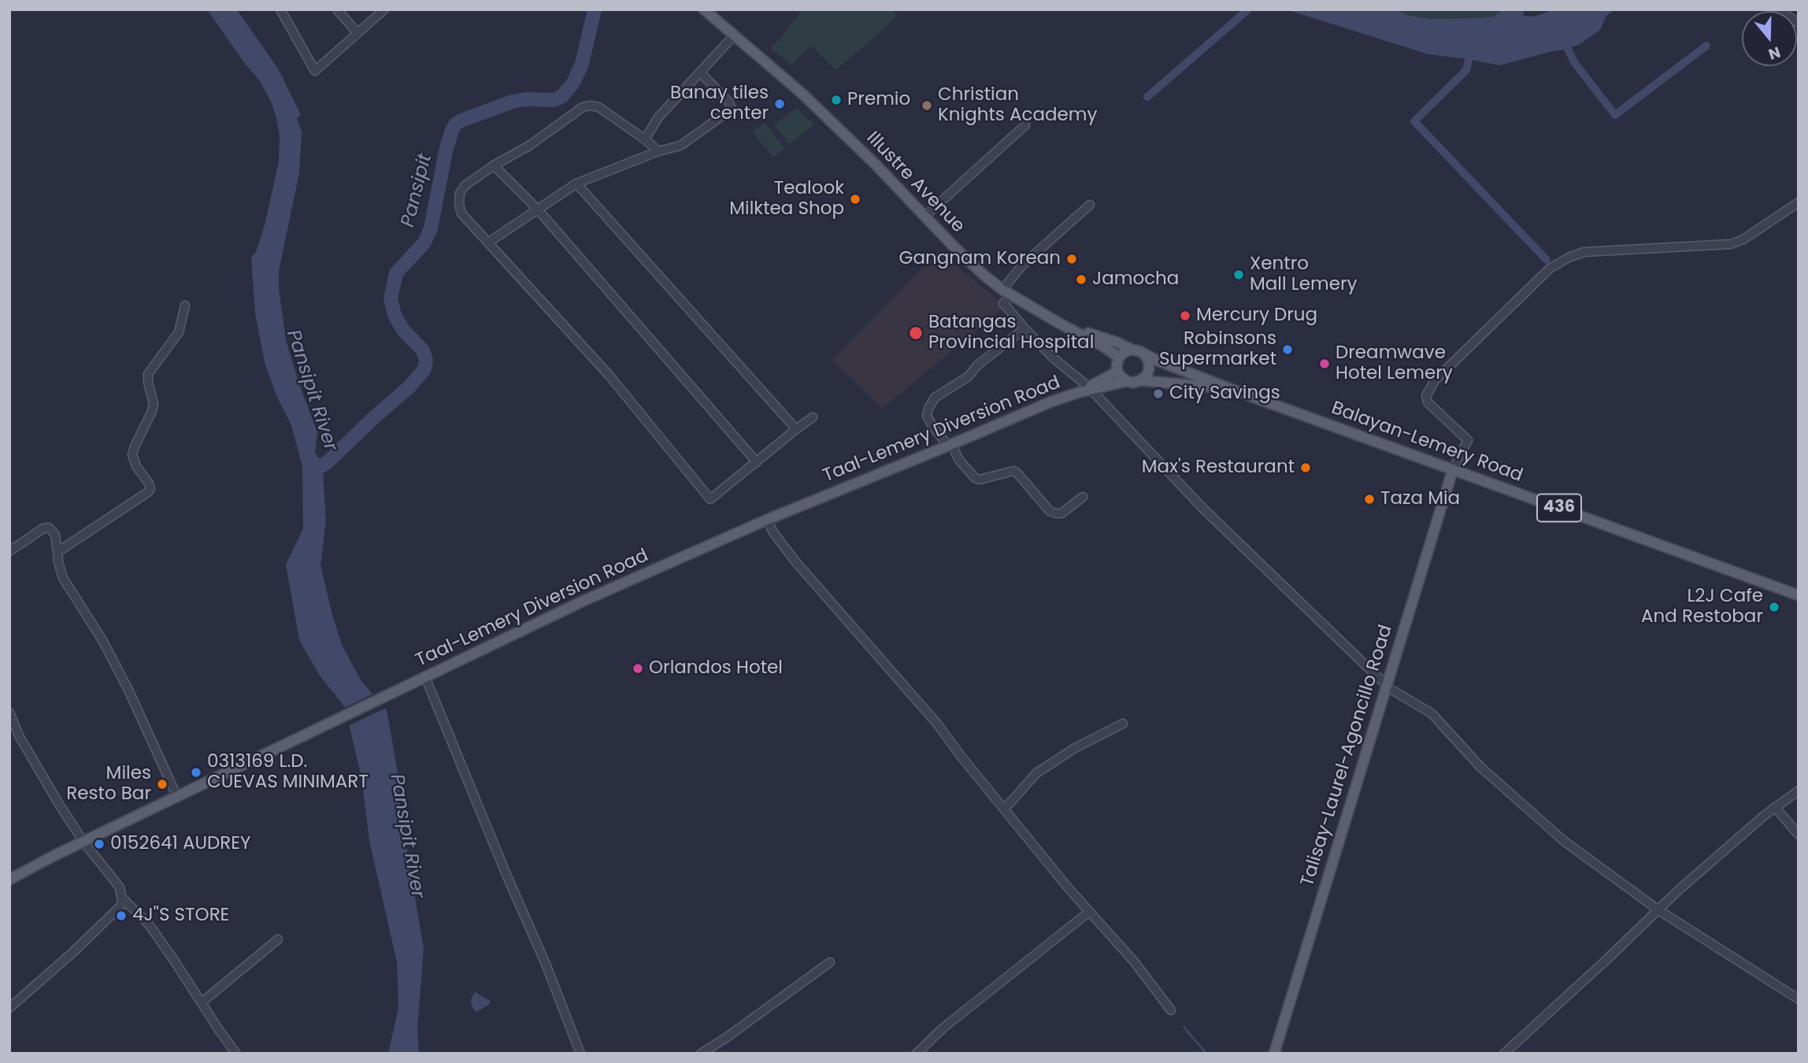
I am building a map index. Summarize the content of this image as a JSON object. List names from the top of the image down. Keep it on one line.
{"streets":{"main road":["Illustre Avenue","Taal-Lemery Diversion Road","Balayan-Lemery Road","436","Talisay-Laurel-Agoncillo Road"]},"crossings":[["Illustre Avenue","Taal-Lemery Diversion Road"],["Illustre Avenue","Balayan-Lemery Road"],["Illustre Avenue","436"],["Taal-Lemery Diversion Road","Balayan-Lemery Road"],["Taal-Lemery Diversion Road","436"],["Balayan-Lemery Road","436"],["Balayan-Lemery Road","Talisay-Laurel-Agoncillo Road"]],"water":["Pansipit","Pansipit River"],"places":["Premio","Banay tiles center","Christian Knights Academy","Tealook Milktea Shop","Gangnam Korean","Xentro Mall Lemery","Jamocha","Mercury Drug","Batangas Provincial Hospital","Robinsons Supermarket","Dreamwave Hotel Lemery","City Savings","Max's Restaurant","Taza Mia","L2J Cafe And Restobar","Orlandos Hotel","0313169 L.D. CUEVAS MINIMART","Miles Resto Bar","0152641 AUDREY","4J''S STORE"],"north":"bottom"}
